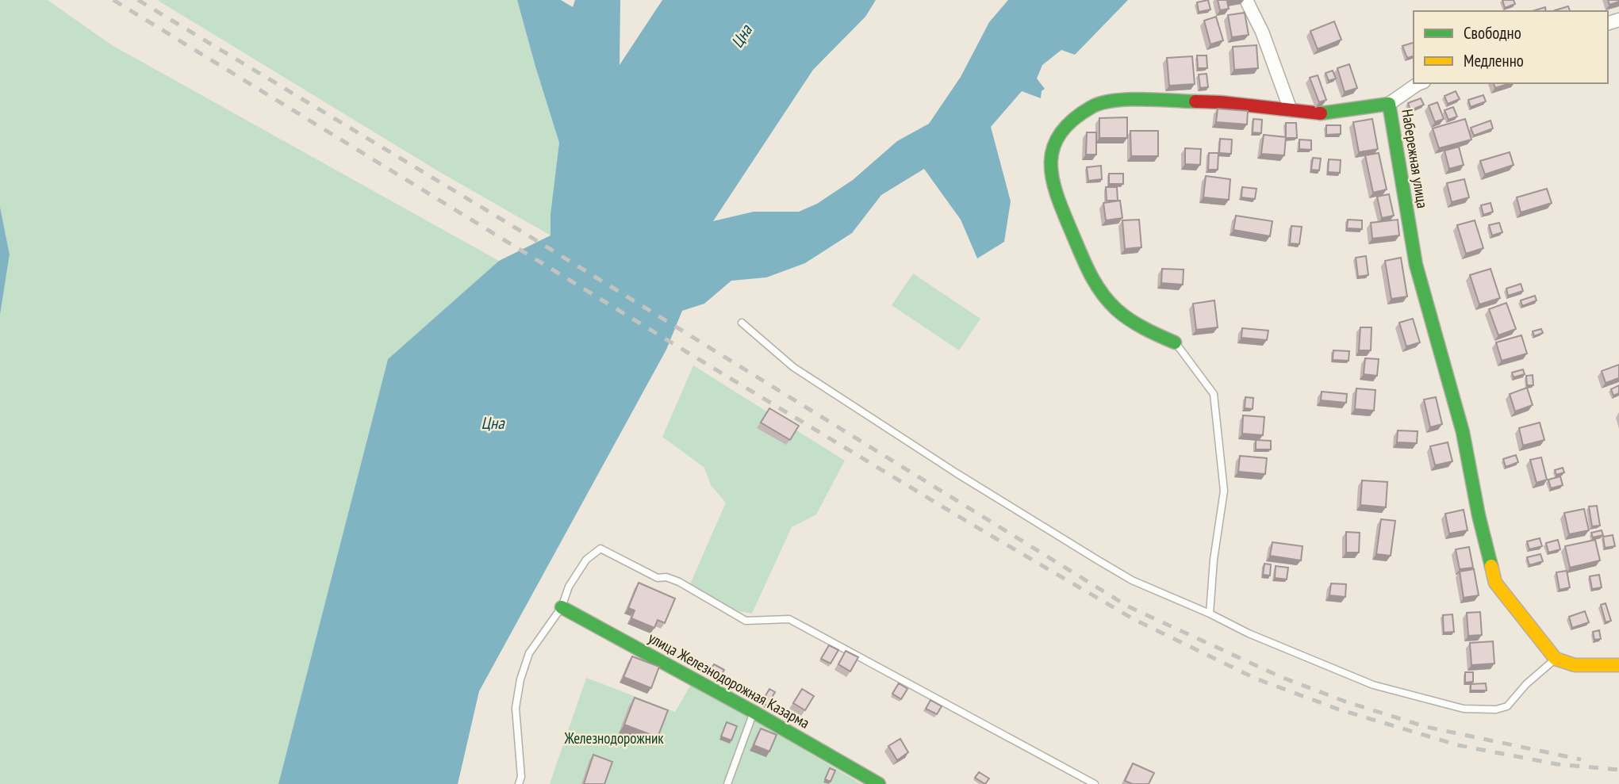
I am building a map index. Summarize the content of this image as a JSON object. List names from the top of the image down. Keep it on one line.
{"streets":{"street":["Набережная улица","улица Железнодорожная Казарма"]},"water":["Цна"],"parks":["Железнодорожник"],"legend":["Свободно","Медленно"]}
